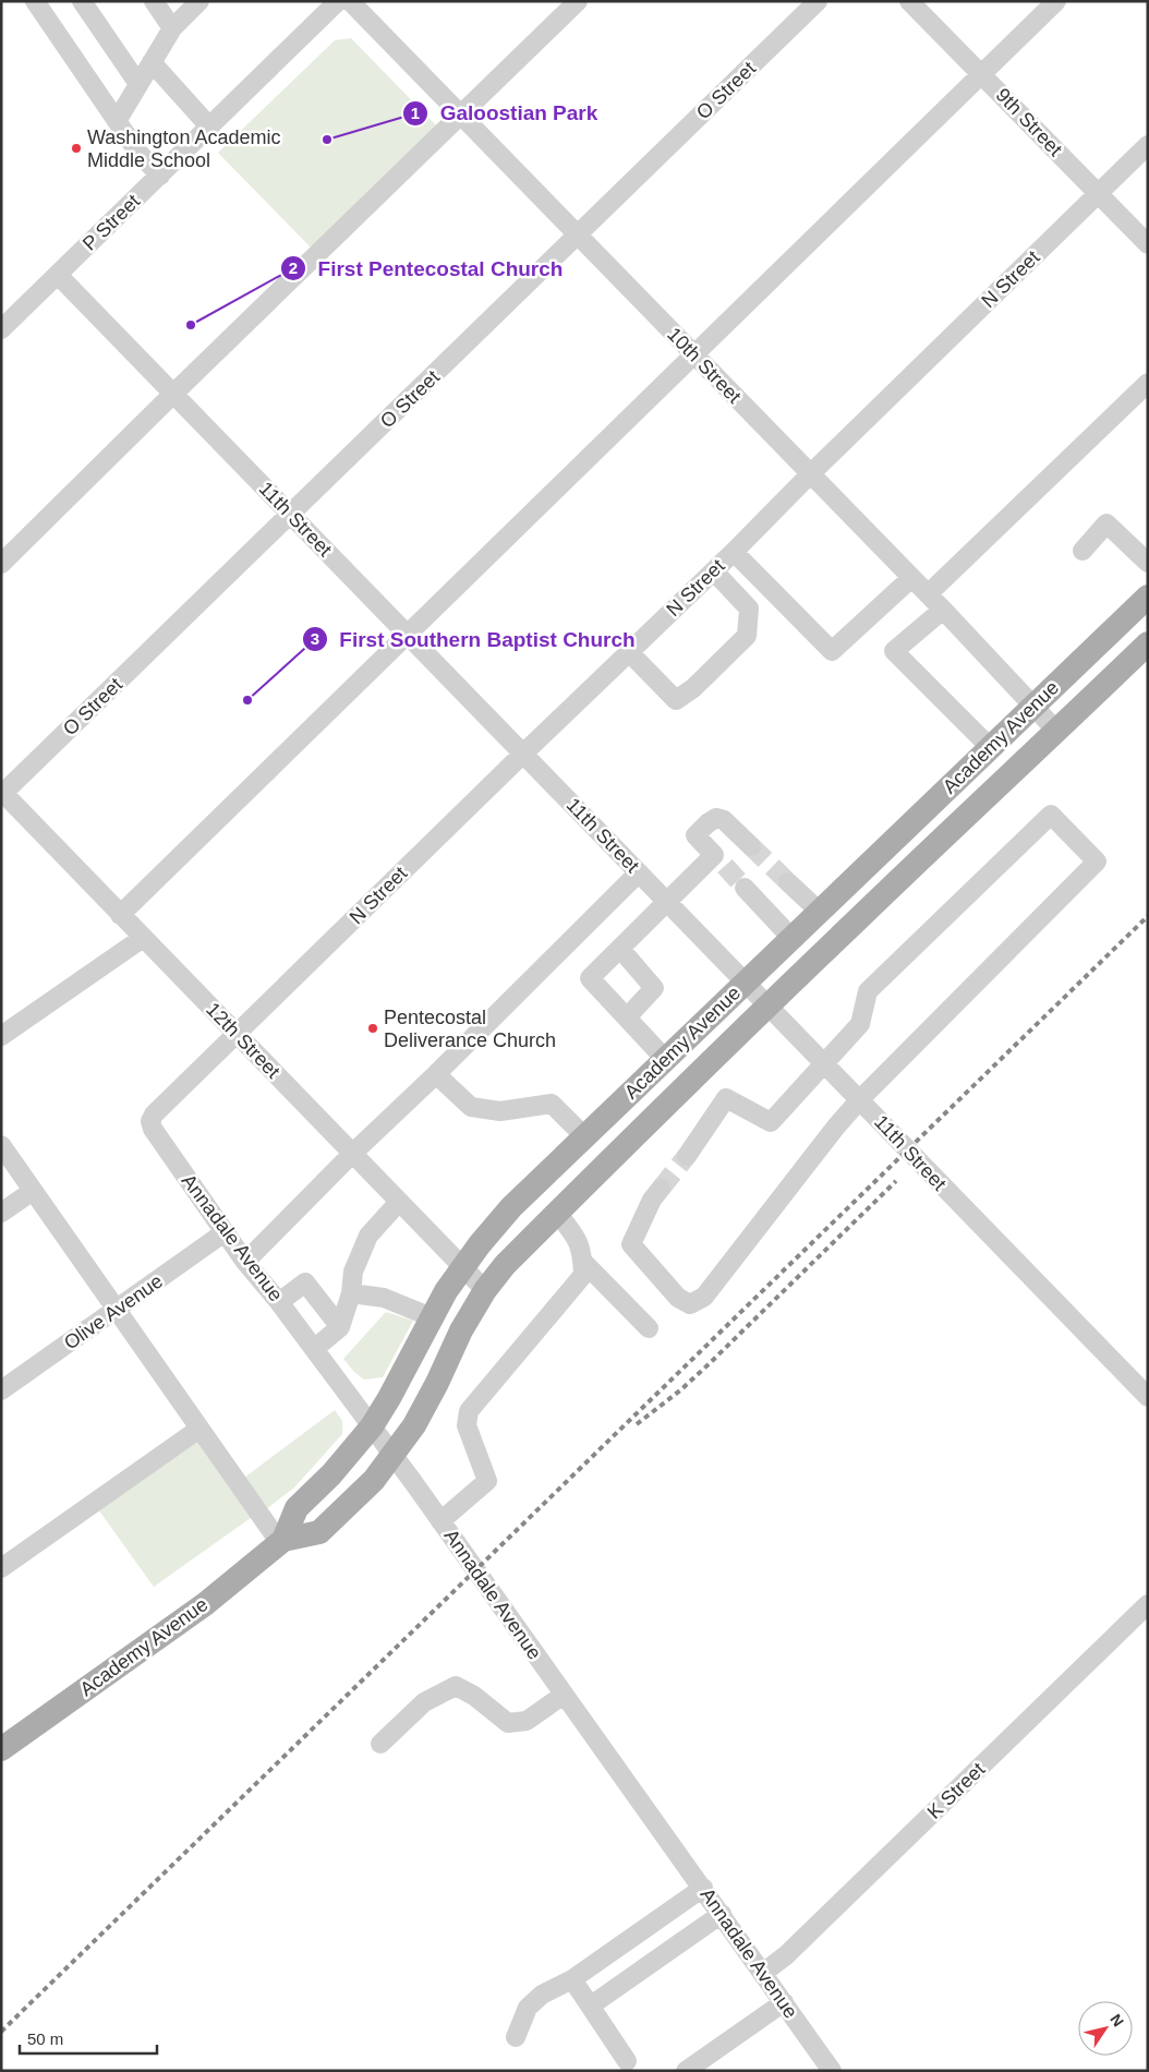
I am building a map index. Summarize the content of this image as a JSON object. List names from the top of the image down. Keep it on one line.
{"streets":{"main road":["Academy Avenue"],"street":["O Street","9th Street","P Street","N Street","10th Street","11th Street","12th Street","Annadale Avenue","Olive Avenue","K Street"]},"crossings":[["O Street","10th Street"],["O Street","11th Street"],["O Street","12th Street"],["9th Street","N Street"],["P Street","11th Street"],["N Street","10th Street"],["N Street","11th Street"],["N Street","12th Street"],["N Street","Annadale Avenue"],["10th Street","Academy Avenue"],["11th Street","Academy Avenue"],["Academy Avenue","12th Street"],["Academy Avenue","Annadale Avenue"],["Annadale Avenue","Olive Avenue"],["Annadale Avenue","K Street"]],"places":["Galoostian Park","Washington Academic Middle School","First Pentecostal Church","First Southern Baptist Church","Pentecostal Deliverance Church"],"scale_bar":"50 m","north":"top right"}
